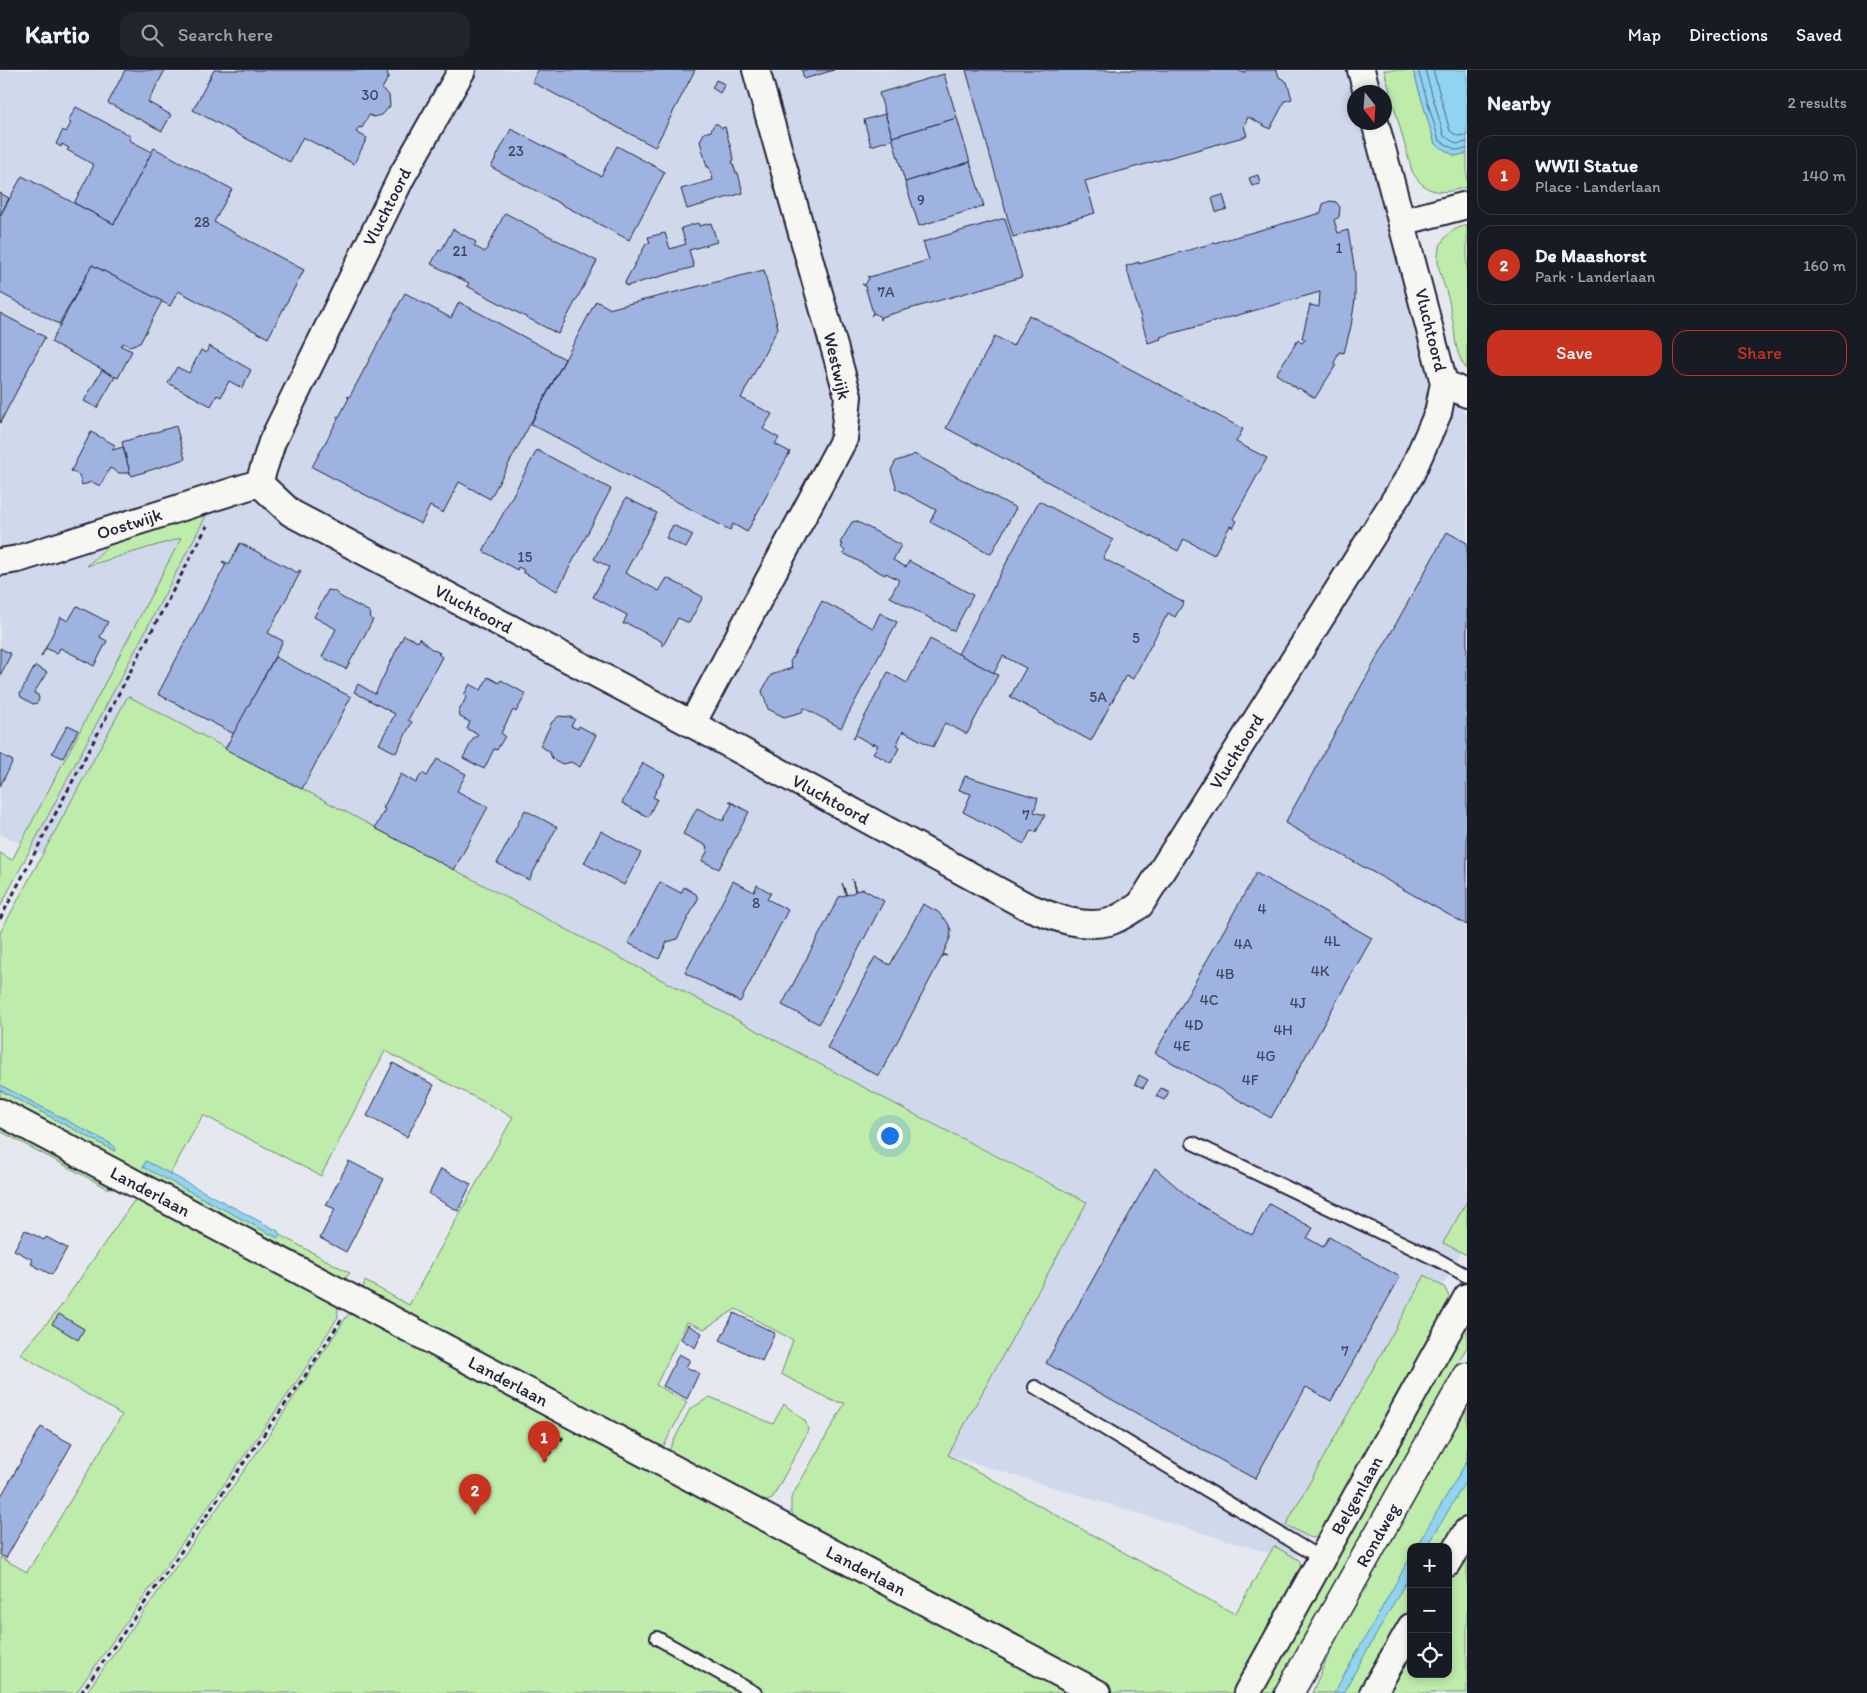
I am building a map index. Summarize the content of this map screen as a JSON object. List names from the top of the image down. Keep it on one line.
{"streets":{"main road":["Rondweg"],"street":["Vluchtoord","Westwijk","Oostwijk","Landerlaan","Belgenlaan"]},"crossings":[["Vluchtoord","Westwijk"],["Vluchtoord","Oostwijk"]],"house_numbers":["30","23","9","28","1","21","7A","15","5","5A","7","8","4","4L","4A","4K","4B","4C","4J","4D","4H","4E","4G","4F","7"],"north":"bottom","page":{"header":"Kartio","search":"Search here","nav":["Map","Directions","Saved"],"heading":["Nearby","2 results"],"list":[{"mark":"1","name":"WWII Statue","note":"Place · Landerlaan","value":"140 m"},{"mark":"2","name":"De Maashorst","note":"Park · Landerlaan","value":"160 m"}],"buttons":["Save","Share"],"pins":["1","2"],"map_buttons":["+","−"]}}
